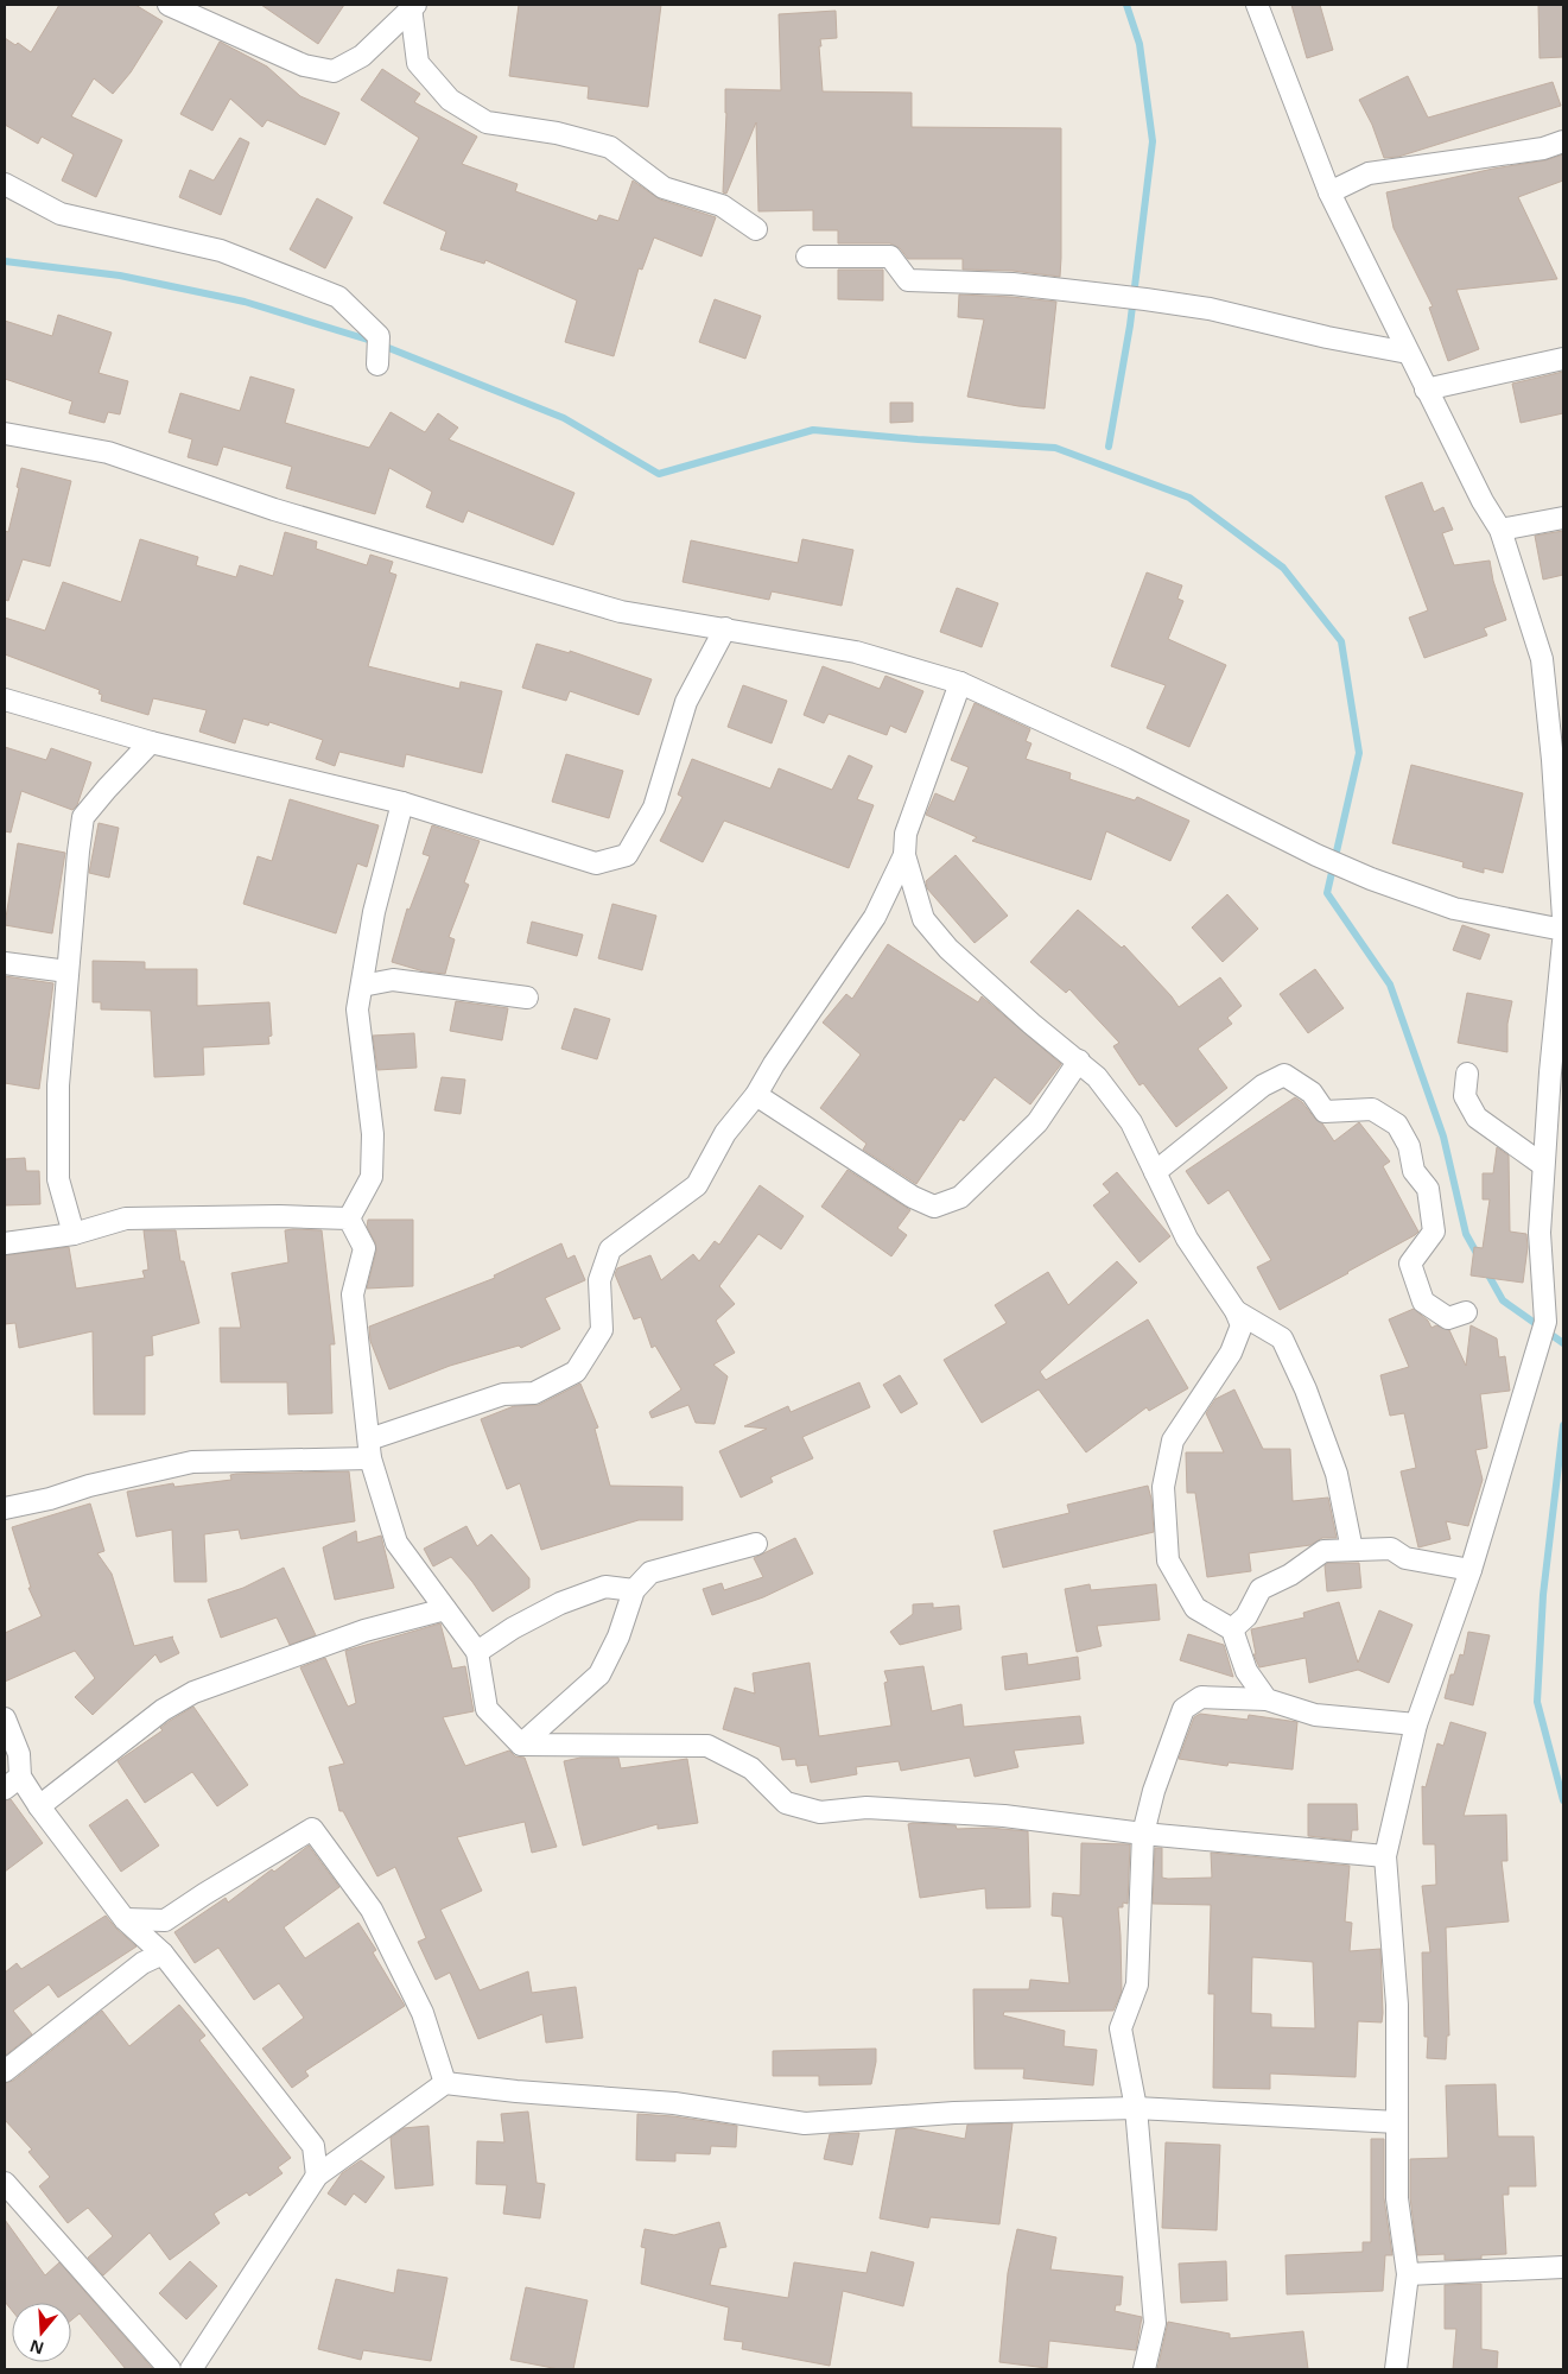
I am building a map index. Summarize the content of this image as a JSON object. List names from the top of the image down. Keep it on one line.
{"north":"bottom"}
